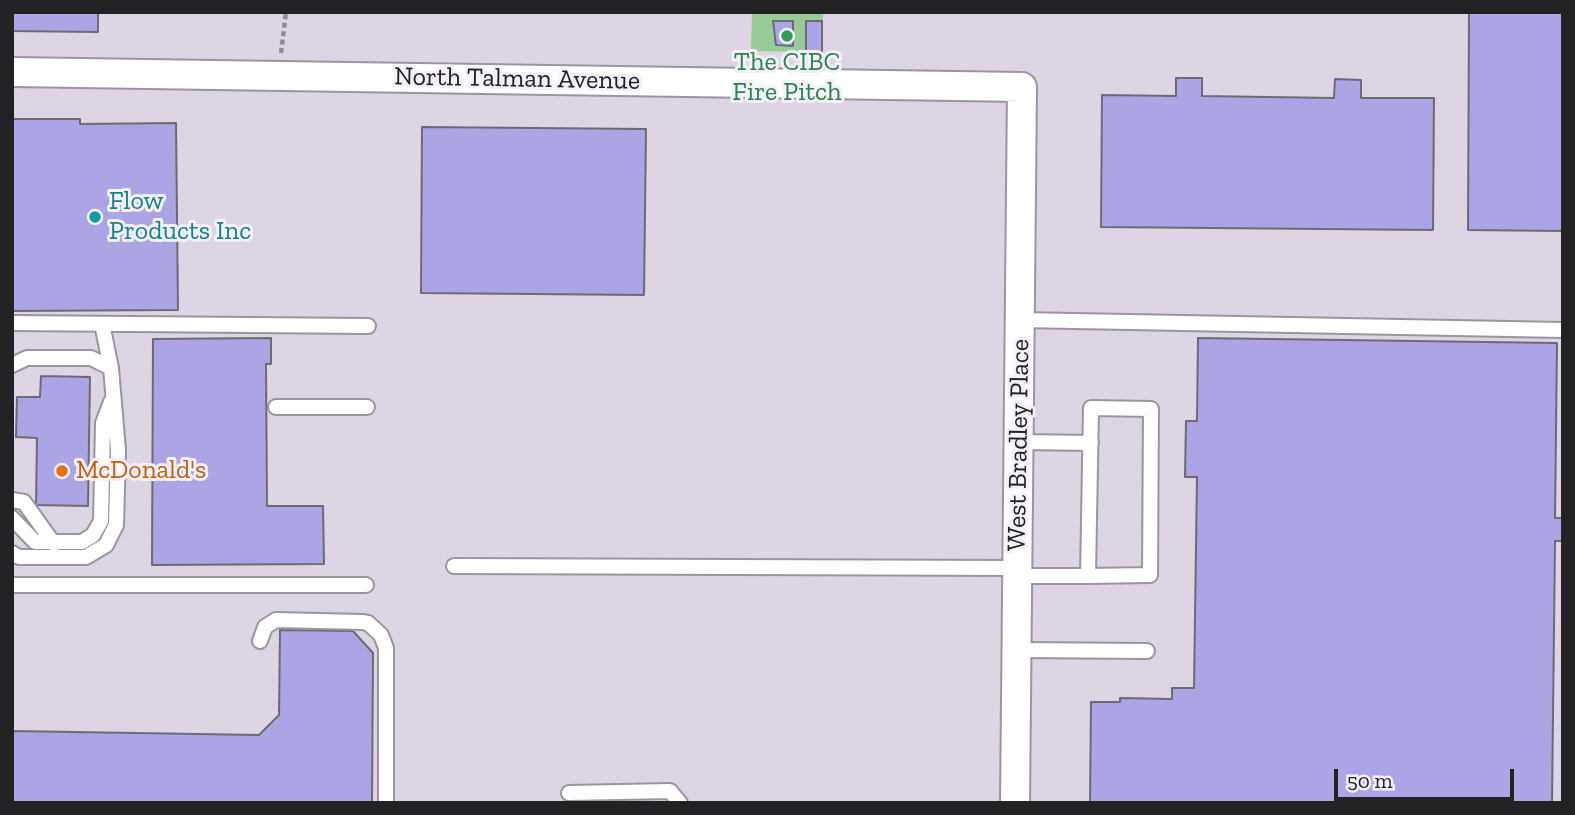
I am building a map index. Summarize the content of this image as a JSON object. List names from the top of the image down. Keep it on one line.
{"streets":{"street":["North Talman Avenue","West Bradley Place"]},"crossings":[["North Talman Avenue","West Bradley Place"]],"places":["The CIBC Fire Pitch","Flow Products Inc","McDonald's"],"scale_bar":"50 m"}
